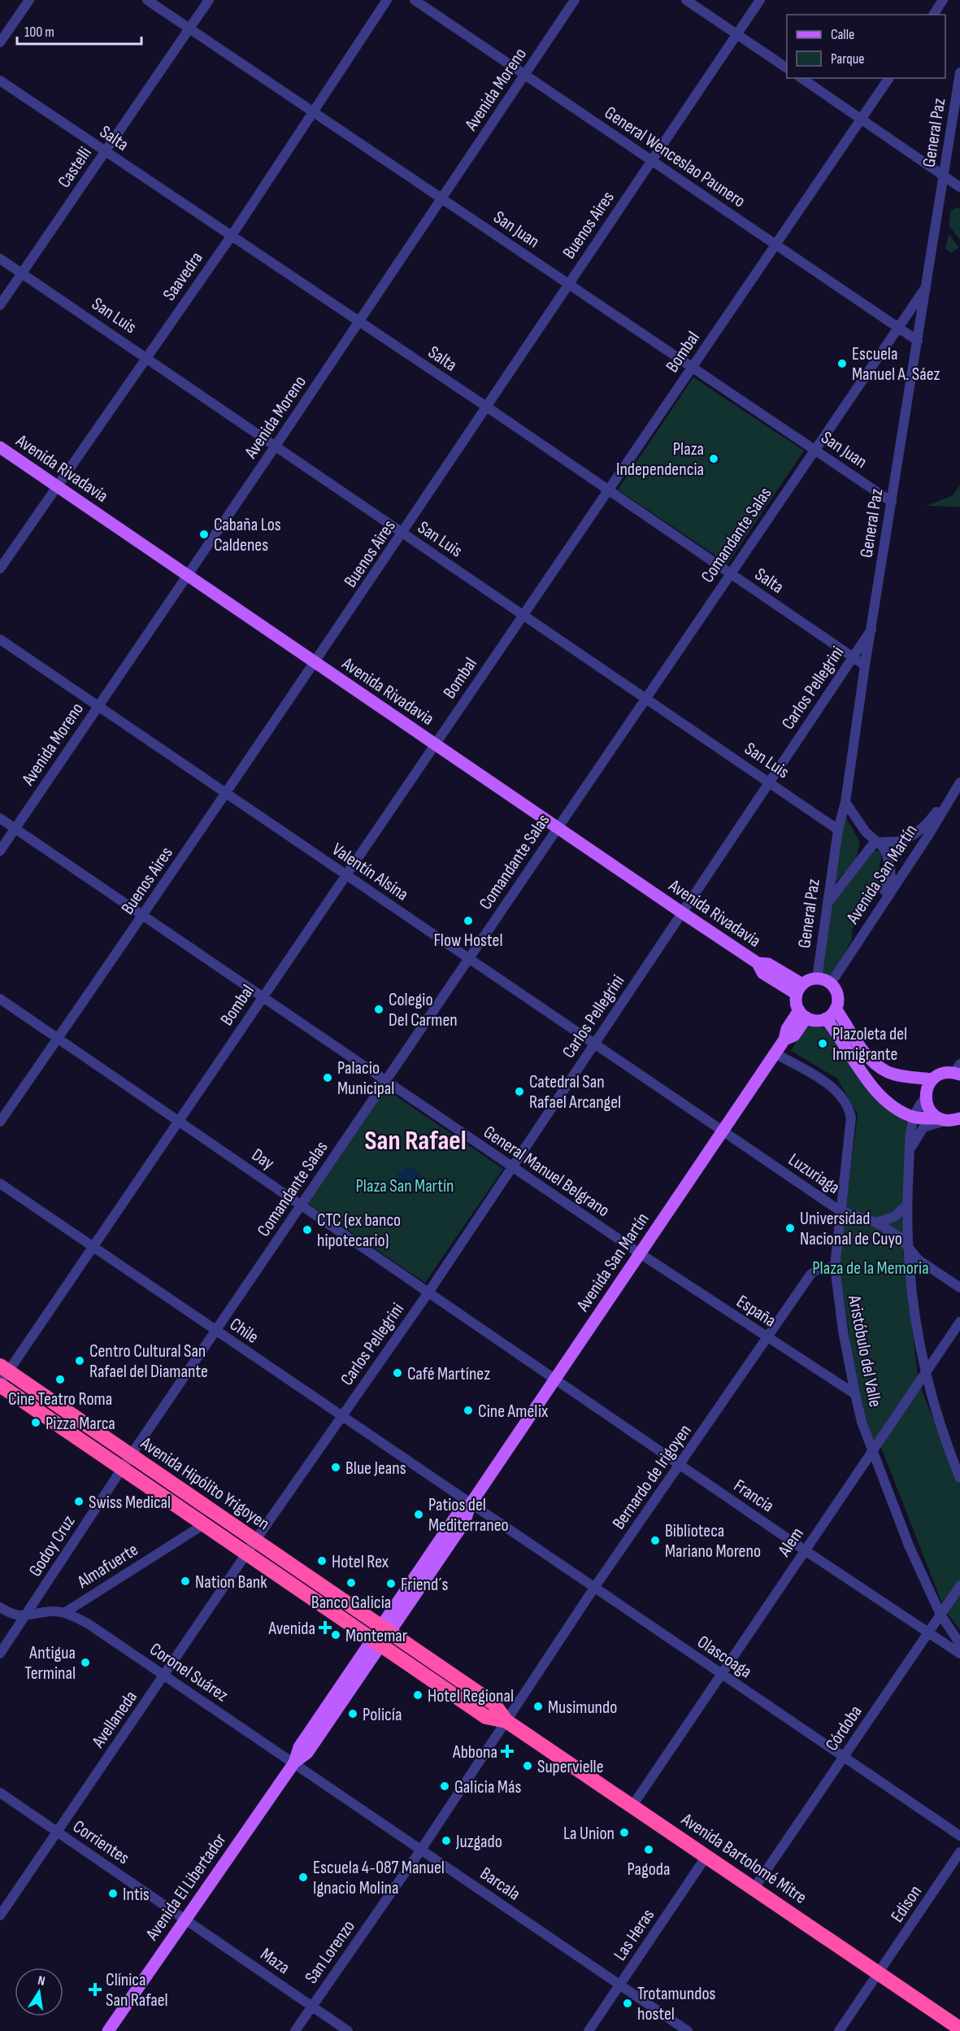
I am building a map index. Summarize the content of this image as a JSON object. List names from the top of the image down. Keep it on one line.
{"streets":{"highway":["Avenida Hipólito Yrigoyen","Avenida Bartolomé Mitre"],"main road":["Avenida Rivadavia","Avenida San Martín","Avenida El Libertador"],"street":["Avenida Moreno","General Paz","Salta","General Wenceslao Paunero","Castelli","Buenos Aires","San Juan","Saavedra","San Luis","Bombal","Comandante Salas","Carlos Pellegrini","Valentín Alsina","Day","General Manuel Belgrano","Luzuriaga","España","Chile","Aristóbulo del Valle","Bernardo de Irigoyen","Francia","Alem","Godoy Cruz","Almafuerte","Olascoaga","Coronel Suárez","Avellaneda","Córdoba","Corrientes","Barcala","Edison","Las Heras","San Lorenzo","Maza"]},"crossings":[["Avenida Moreno","Salta"],["Avenida Moreno","General Wenceslao Paunero"],["Avenida Moreno","San Juan"],["Avenida Moreno","San Luis"],["Avenida Moreno","Avenida Rivadavia"],["Avenida Moreno","Valentín Alsina"],["Avenida Moreno","General Manuel Belgrano"],["General Paz","Salta"],["General Paz","General Wenceslao Paunero"],["General Paz","San Juan"],["General Paz","San Luis"],["General Paz","Avenida Rivadavia"],["General Paz","Comandante Salas"],["General Paz","Carlos Pellegrini"],["General Paz","Avenida San Martín"],["Salta","Castelli"],["Salta","Buenos Aires"],["Salta","Saavedra"],["Salta","Bombal"],["Salta","Comandante Salas"],["Salta","Carlos Pellegrini"],["General Wenceslao Paunero","Buenos Aires"],["General Wenceslao Paunero","Bombal"],["General Wenceslao Paunero","Comandante Salas"],["Castelli","San Juan"],["Castelli","San Luis"],["Buenos Aires","San Juan"],["Buenos Aires","San Luis"],["Buenos Aires","Avenida Rivadavia"],["Buenos Aires","Valentín Alsina"],["Buenos Aires","Day"],["Buenos Aires","General Manuel Belgrano"],["San Juan","Saavedra"],["San Juan","Bombal"],["San Juan","Comandante Salas"],["Saavedra","San Luis"],["Saavedra","Avenida Rivadavia"],["San Luis","Bombal"],["San Luis","Comandante Salas"],["San Luis","Carlos Pellegrini"],["Bombal","Avenida Rivadavia"],["Bombal","Valentín Alsina"],["Bombal","Day"],["Bombal","General Manuel Belgrano"],["Bombal","Chile"],["Bombal","Avenida Hipólito Yrigoyen"],["Avenida Rivadavia","Comandante Salas"],["Avenida Rivadavia","Carlos Pellegrini"],["Avenida Rivadavia","Avenida San Martín"],["Comandante Salas","Valentín Alsina"],["Comandante Salas","Day"],["Comandante Salas","General Manuel Belgrano"],["Comandante Salas","Chile"],["Comandante Salas","Avenida Hipólito Yrigoyen"],["Comandante Salas","Godoy Cruz"],["Carlos Pellegrini","Valentín Alsina"],["Carlos Pellegrini","Day"],["Carlos Pellegrini","General Manuel Belgrano"],["Carlos Pellegrini","Chile"],["Carlos Pellegrini","Avenida Hipólito Yrigoyen"],["Carlos Pellegrini","Avellaneda"],["Valentín Alsina","Avenida San Martín"],["Valentín Alsina","Luzuriaga"],["Avenida San Martín","Day"],["Avenida San Martín","General Manuel Belgrano"],["Avenida San Martín","Luzuriaga"],["Avenida San Martín","España"],["Avenida San Martín","Chile"],["Avenida San Martín","Aristóbulo del Valle"],["Avenida San Martín","Avenida Hipólito Yrigoyen"],["Avenida San Martín","Francia"],["Avenida San Martín","Olascoaga"],["Avenida San Martín","Avenida Bartolomé Mitre"],["Avenida San Martín","Avenida El Libertador"],["Day","Francia"],["General Manuel Belgrano","España"],["Luzuriaga","Aristóbulo del Valle"],["España","Aristóbulo del Valle"],["España","Bernardo de Irigoyen"],["Chile","Olascoaga"],["Aristóbulo del Valle","Bernardo de Irigoyen"],["Aristóbulo del Valle","Alem"],["Aristóbulo del Valle","Córdoba"],["Bernardo de Irigoyen","Francia"],["Bernardo de Irigoyen","Olascoaga"],["Bernardo de Irigoyen","Avenida Bartolomé Mitre"],["Bernardo de Irigoyen","San Lorenzo"],["Avenida Hipólito Yrigoyen","Godoy Cruz"],["Avenida Hipólito Yrigoyen","Almafuerte"],["Avenida Hipólito Yrigoyen","Avellaneda"],["Avenida Hipólito Yrigoyen","Avenida Bartolomé Mitre"],["Avenida Hipólito Yrigoyen","Avenida El Libertador"],["Francia","Alem"],["Francia","Córdoba"],["Alem","Olascoaga"],["Alem","Avenida Bartolomé Mitre"],["Almafuerte","Coronel Suárez"],["Olascoaga","Córdoba"],["Coronel Suárez","Avellaneda"],["Coronel Suárez","Barcala"],["Coronel Suárez","Avenida El Libertador"],["Avellaneda","Corrientes"],["Córdoba","Avenida Bartolomé Mitre"],["Corrientes","Avenida El Libertador"],["Corrientes","Maza"],["Avenida Bartolomé Mitre","Avenida El Libertador"],["Avenida Bartolomé Mitre","Edison"],["Avenida Bartolomé Mitre","Las Heras"],["Avenida Bartolomé Mitre","San Lorenzo"],["Barcala","Avenida El Libertador"],["Barcala","Las Heras"],["Barcala","San Lorenzo"],["Avenida El Libertador","Maza"],["San Lorenzo","Maza"]],"districts":["San Rafael"],"parks":["Plaza San Martín","Plaza de la Memoria"],"places":{"other":["Escuela Manuel A. Sáez","Plaza Independencia","Cabaña Los Caldenes","Flow Hostel","Colegio Del Carmen","Plazoleta del Inmigrante","Palacio Municipal","Catedral San Rafael Arcangel","Universidad Nacional de Cuyo","CTC (ex banco hipotecario)","Centro Cultural San Rafael del Diamante","Café Martínez","Cine Teatro Roma","Cine Amelix","Pizza Marca","Blue Jeans","Swiss Medical","Patios del Mediterraneo","Biblioteca Mariano Moreno","Hotel Rex","Nation Bank","Banco Galicia","Friend´s","Montemar","Antigua Terminal","Hotel Regional","Musimundo","Policía","Supervielle","Galicia Más","La Union","Juzgado","Pagoda","Escuela 4-087 Manuel Ignacio Molina","Intis","Trotamundos hostel"],"health":["Avenida","Abbona","Clínica San Rafael"]},"legend":["Calle","Parque"],"scale_bar":"100 m","north":"top"}
